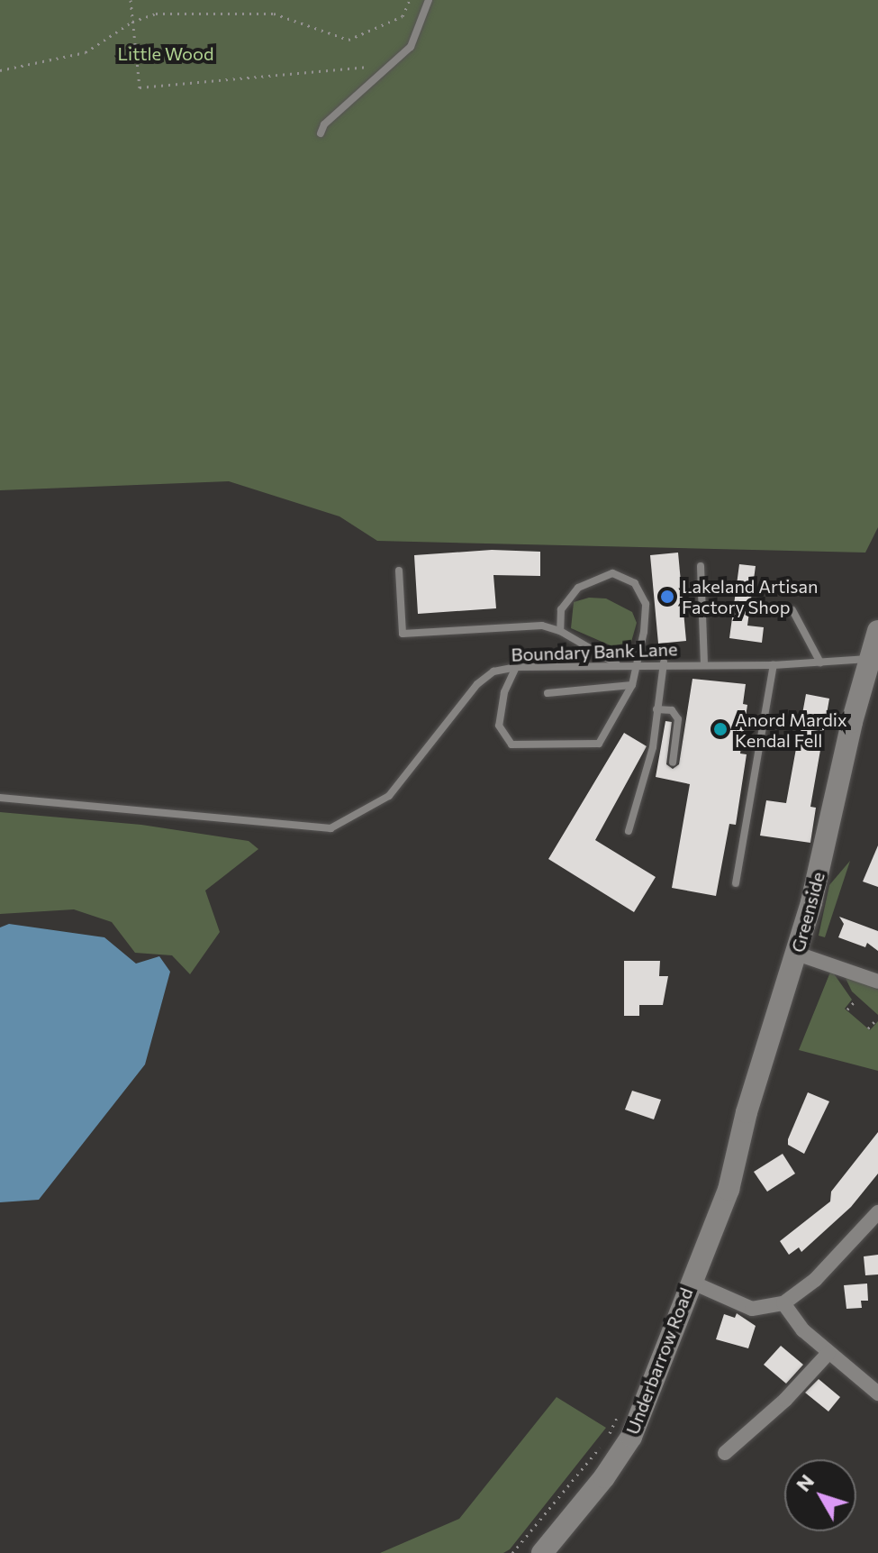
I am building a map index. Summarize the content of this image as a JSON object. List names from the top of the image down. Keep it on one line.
{"streets":{"street":["Greenside","Underbarrow Road"],"lane":["Boundary Bank Lane"]},"crossings":[["Boundary Bank Lane","Greenside"],["Greenside","Underbarrow Road"]],"parks":["Little Wood"],"places":["Lakeland Artisan Factory Shop","Anord Mardix Kendal Fell"],"north":"top left"}
